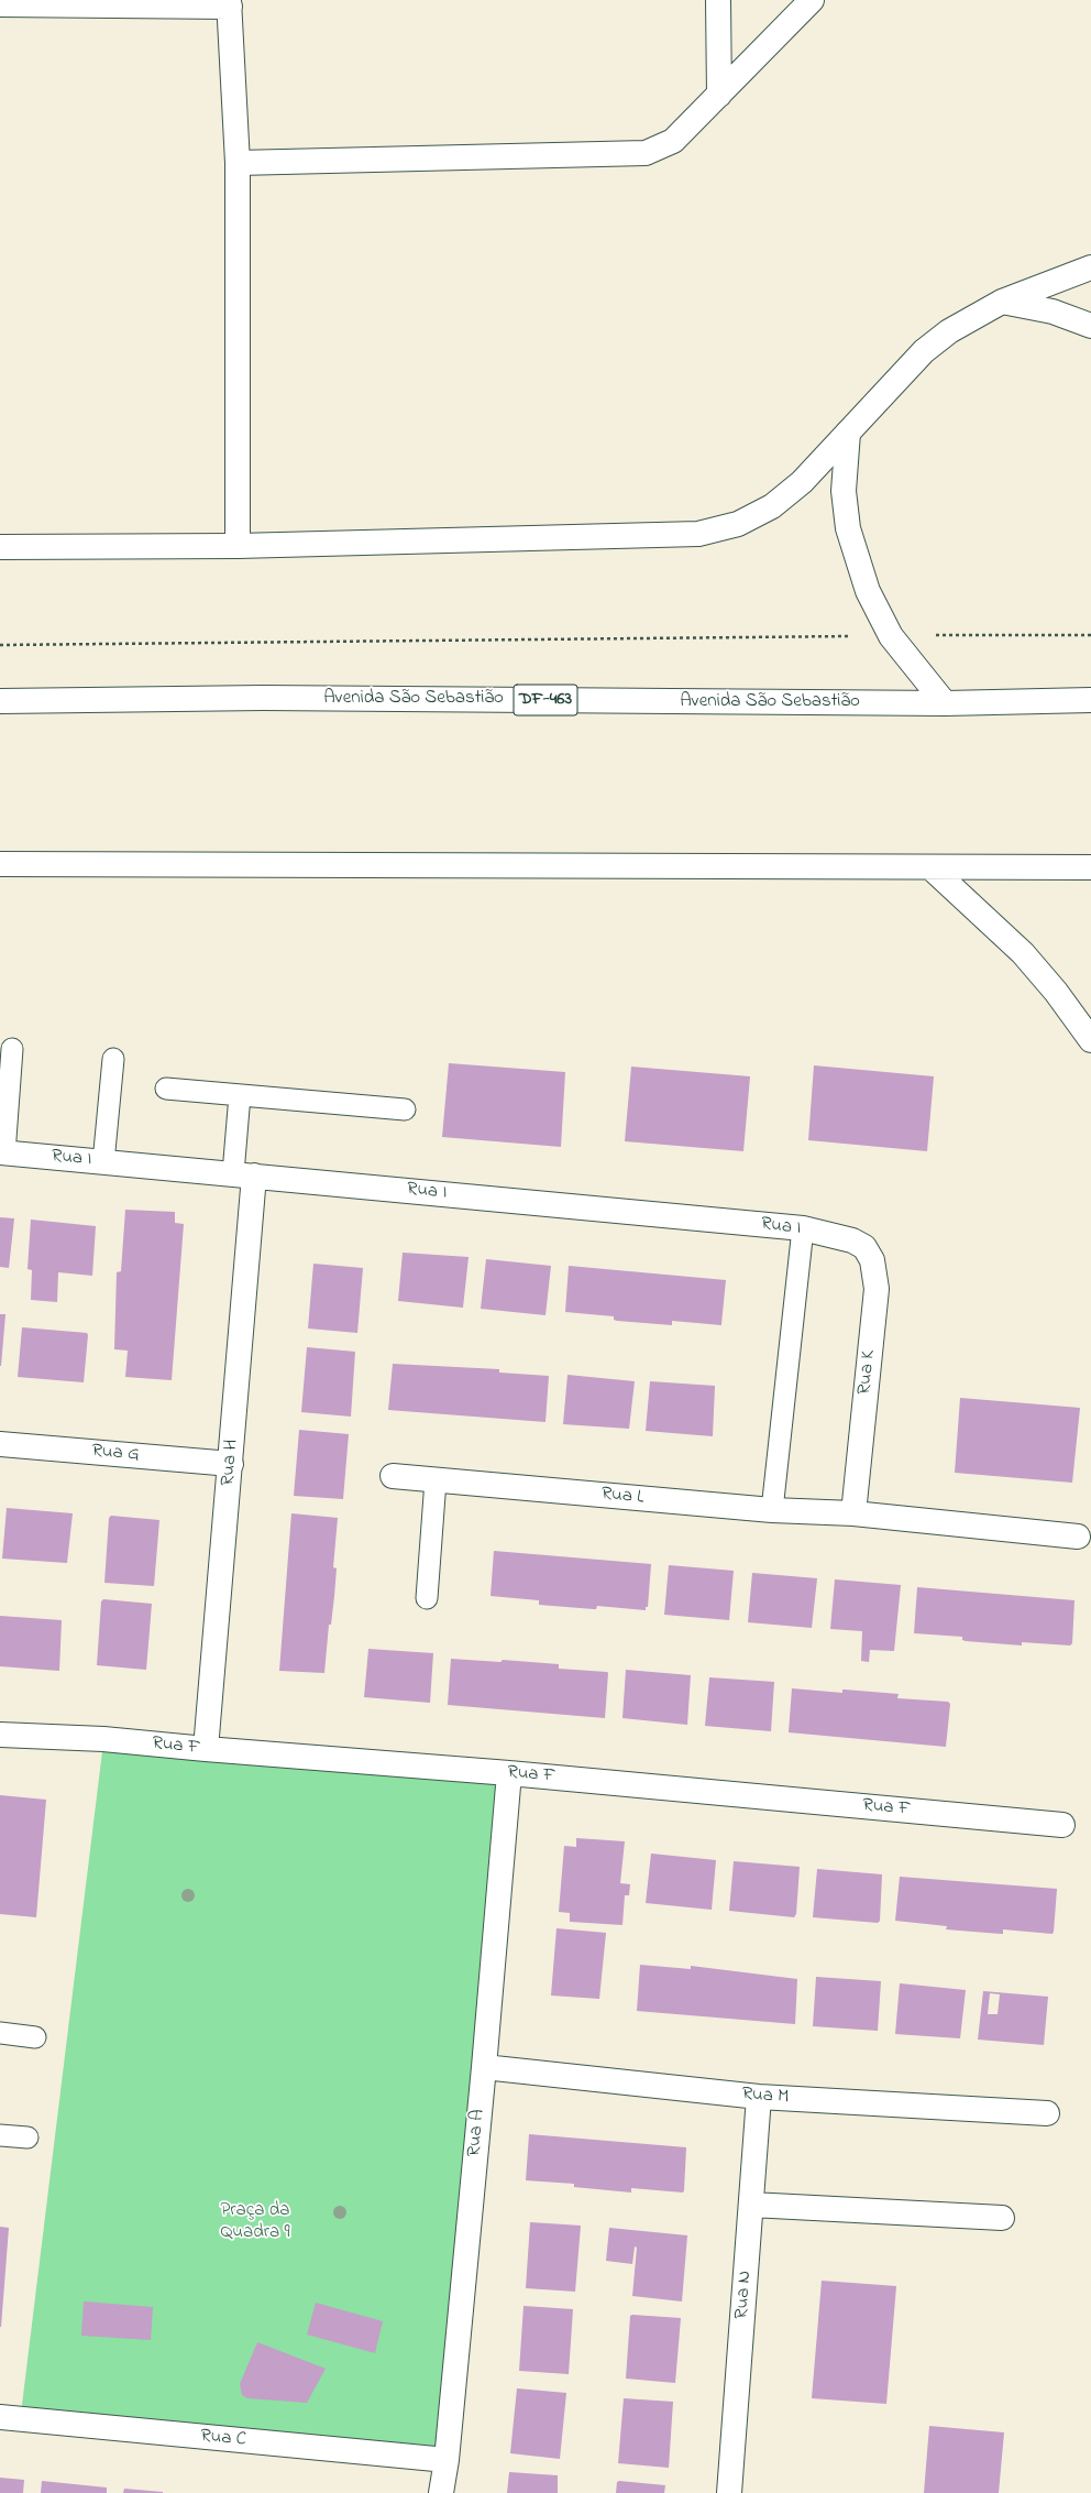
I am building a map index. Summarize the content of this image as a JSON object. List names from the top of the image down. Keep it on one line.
{"streets":{"street":["Avenida São Sebastião","DF-463","Rua I","Rua K","Rua G","Rua H","Rua L","Rua F","Rua M","Rua A","Rua N","Rua C"]},"crossings":[["Rua I","Rua K"],["Rua I","Rua H"],["Rua K","Rua L"],["Rua G","Rua H"],["Rua H","Rua F"],["Rua F","Rua A"],["Rua M","Rua A"],["Rua M","Rua N"],["Rua A","Rua C"]],"parks":["Praça da Quadra 9"]}
